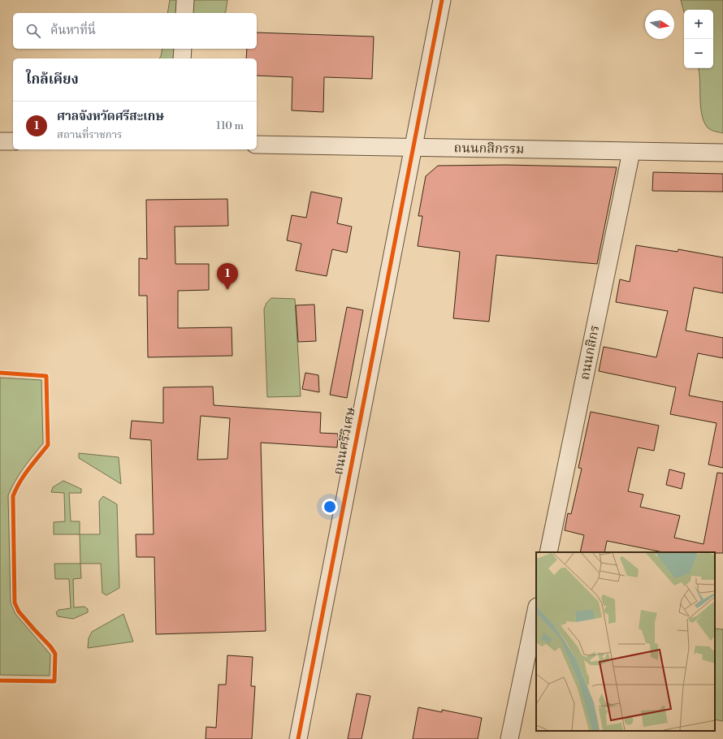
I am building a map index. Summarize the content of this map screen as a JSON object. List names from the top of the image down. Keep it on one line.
{"streets":{"street":["ถนนกสิกรรม","ถนนกสิกร","ถนนศรีวิเศษ"]},"crossings":[["ถนนกสิกรรม","ถนนกสิกร"],["ถนนกสิกรรม","ถนนศรีวิเศษ"]],"north":"right","page":{"map_buttons":["+","−"],"search":"ค้นหาที่นี่","heading":"ใกล้เคียง","list":[{"mark":"1","name":"ศาลจังหวัดศรีสะเกษ","note":"สถานที่ราชการ","value":"110 m"}],"pins":"1"}}
